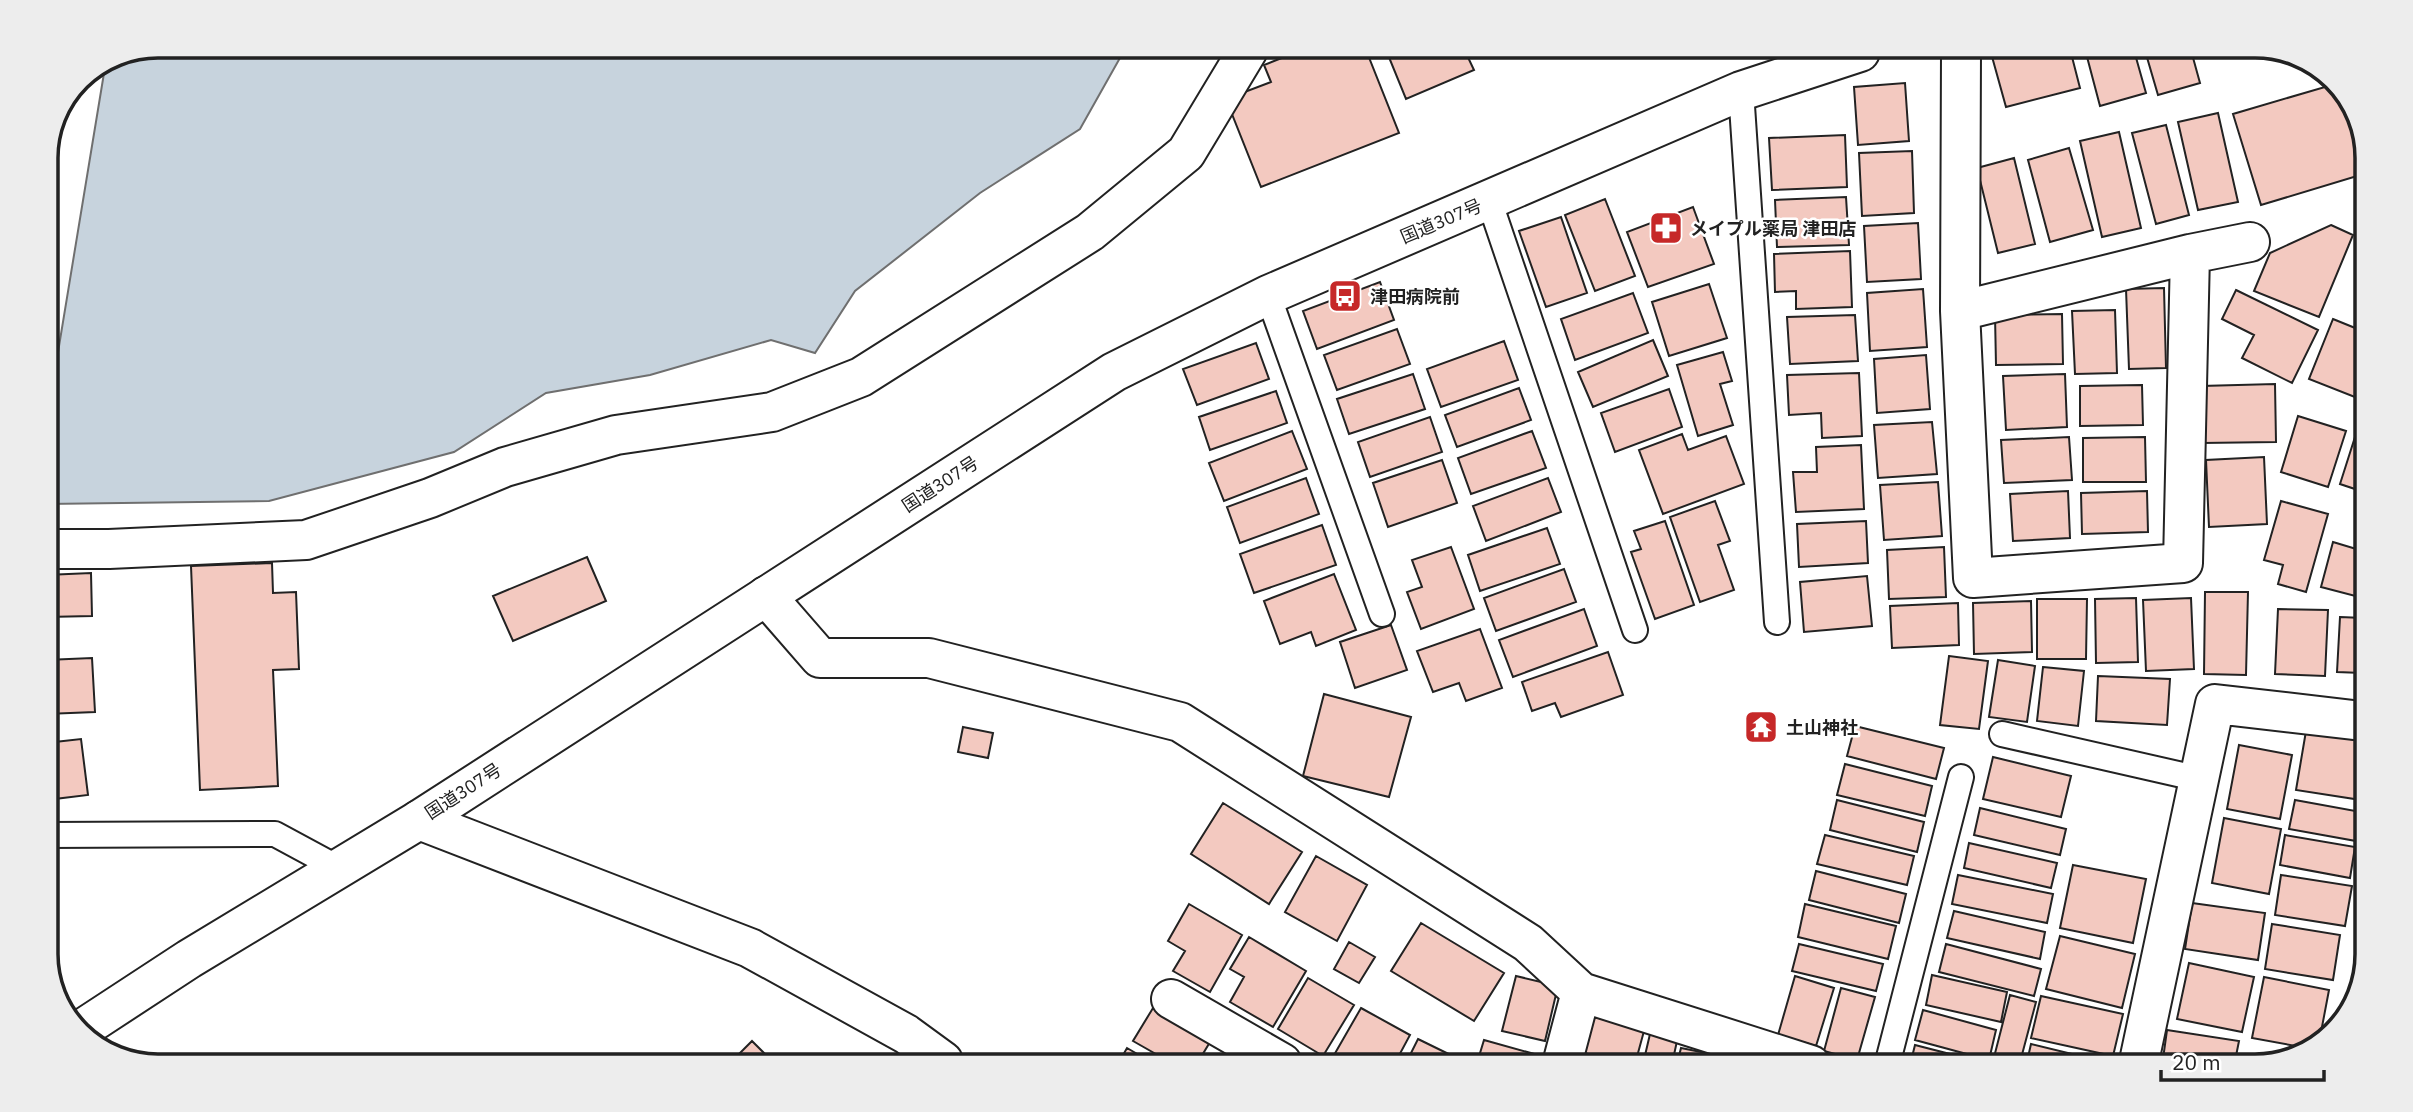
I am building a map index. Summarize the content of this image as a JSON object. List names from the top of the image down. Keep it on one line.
{"streets":{"main road":["国道307号"]},"places":{"pharmacy":["メイプル薬局 津田店"],"bus stop":["津田病院前"],"temple":["土山神社"]},"scale_bar":"20 m"}
